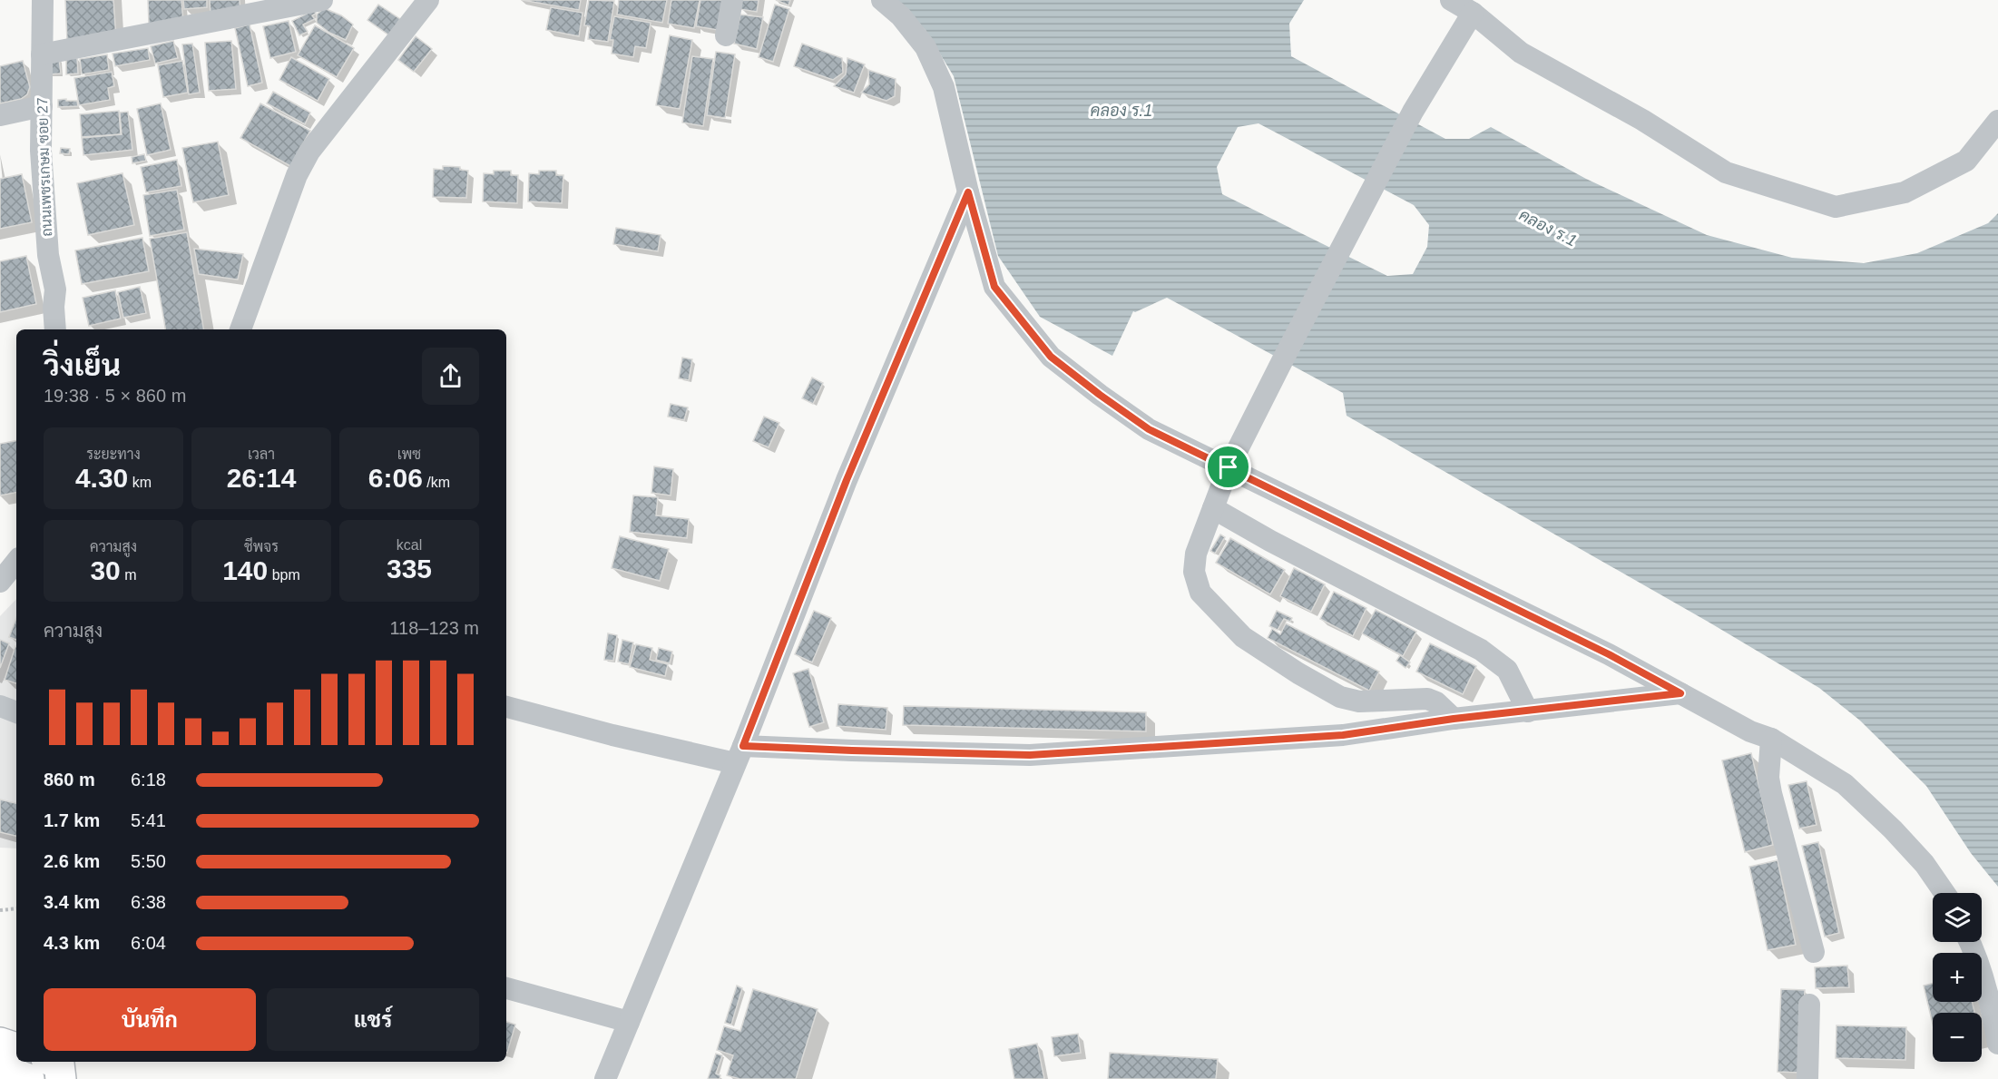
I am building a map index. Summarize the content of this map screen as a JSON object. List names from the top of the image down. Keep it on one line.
{"streets":{"street":["ถนนเพชรเกษม ซอย 27"]},"water":["คลอง ร.1"],"page":{"heading":["วิ่งเย็น","19:38 · 5 × 860 m"],"stats":[["ระยะทาง","4.30 km"],["เวลา","26:14"],["เพซ","6:06 /km"],["ความสูง","30 m"],["ชีพจร","140 bpm"],["kcal","335"]],"chart":["ความสูง","118–123 m"],"list":[{"name":"860 m","note":"6:18"},{"name":"1.7 km","note":"5:41"},{"name":"2.6 km","note":"5:50"},{"name":"3.4 km","note":"6:38"},{"name":"4.3 km","note":"6:04"}],"map_buttons":["+","−"],"buttons":["บันทึก","แชร์"]}}
